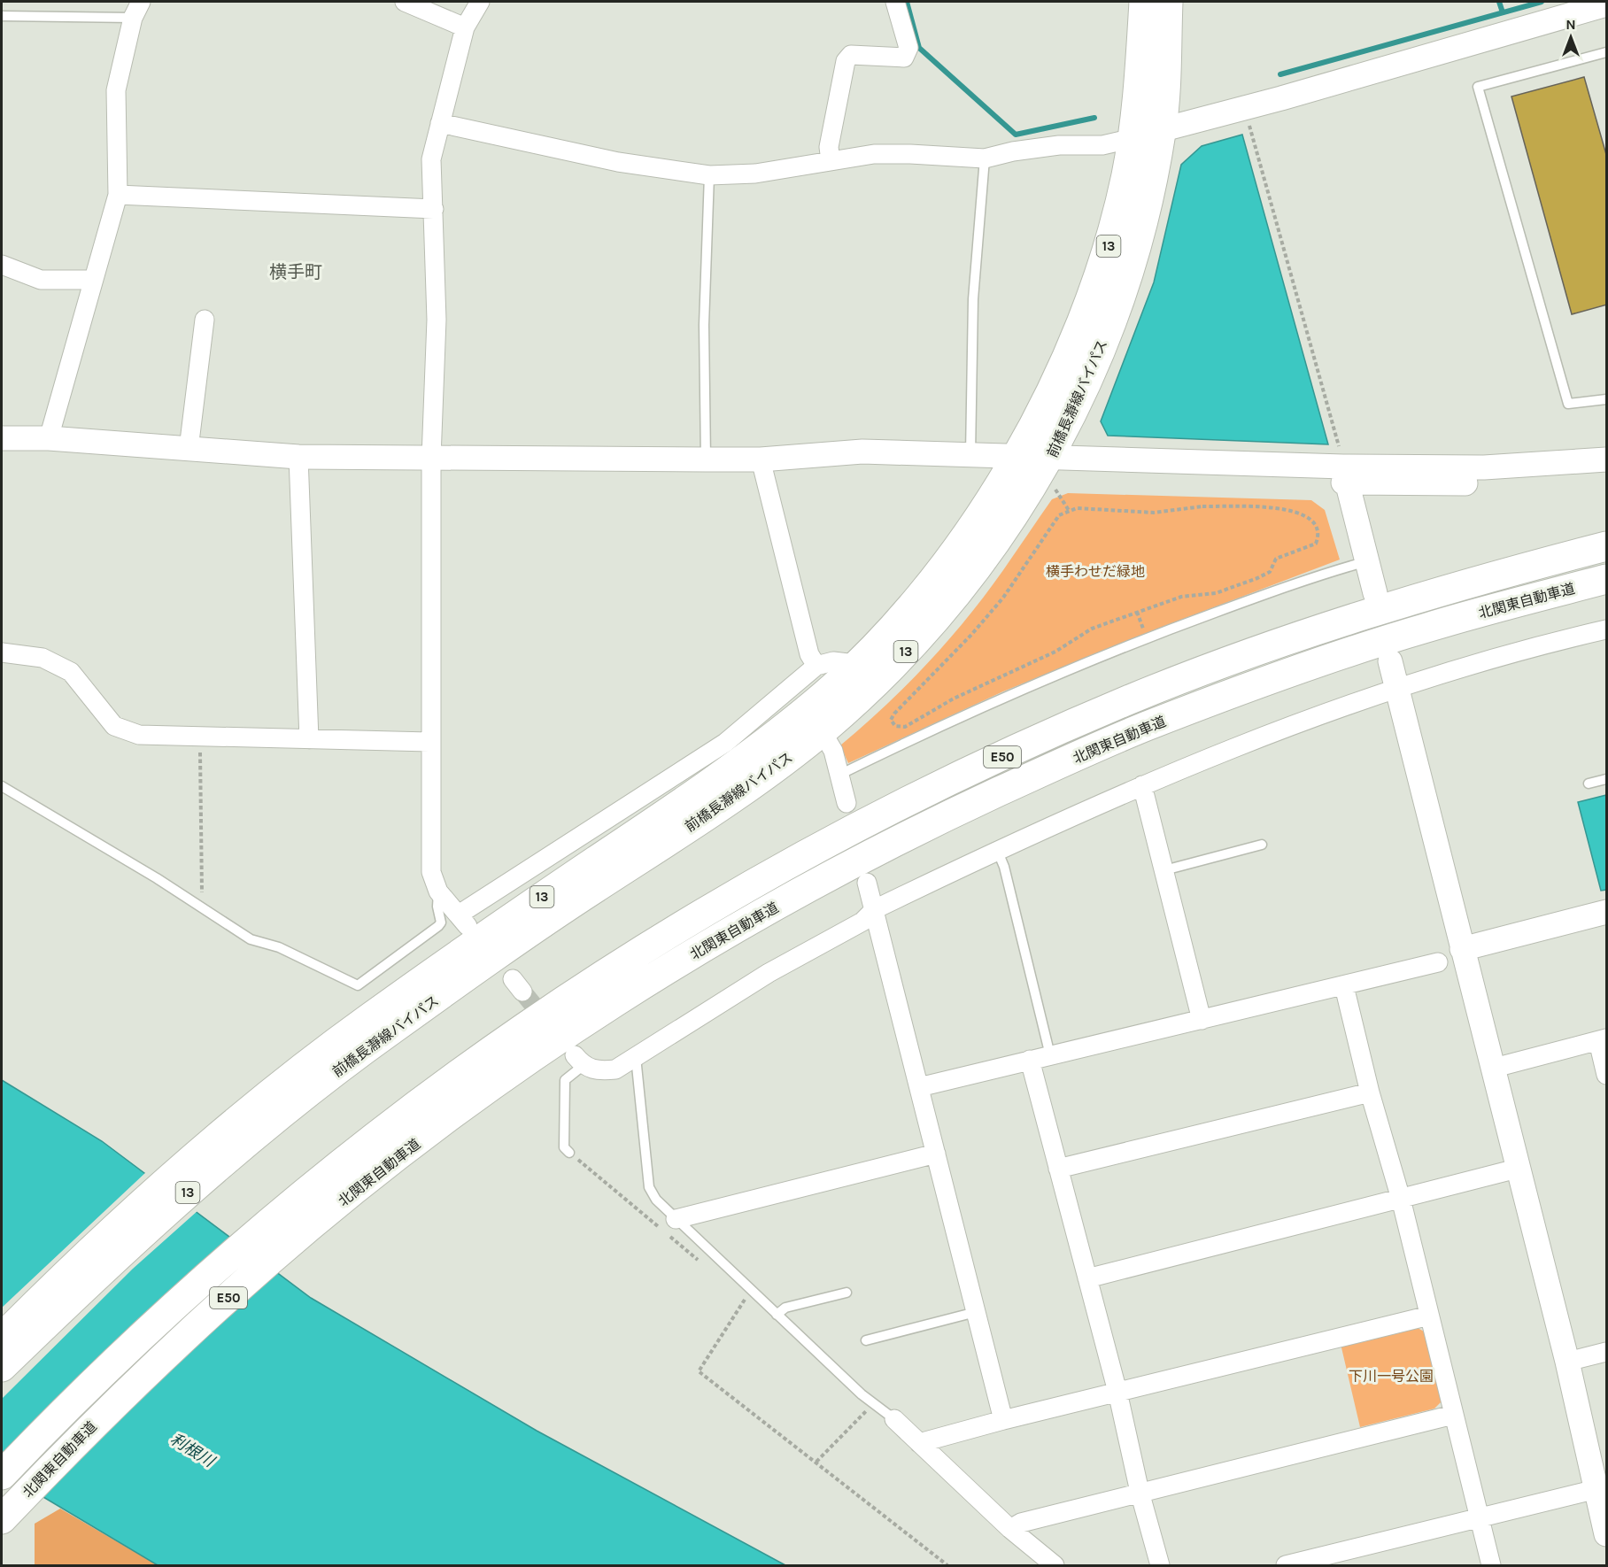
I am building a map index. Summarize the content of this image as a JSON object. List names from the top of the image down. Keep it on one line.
{"streets":{"main road":["13","前橋長瀞線バイパス","北関東自動車道","E50"]},"districts":["横手町"],"water":["利根川"],"parks":["横手わせだ緑地","下川一号公園"],"north":"top"}
